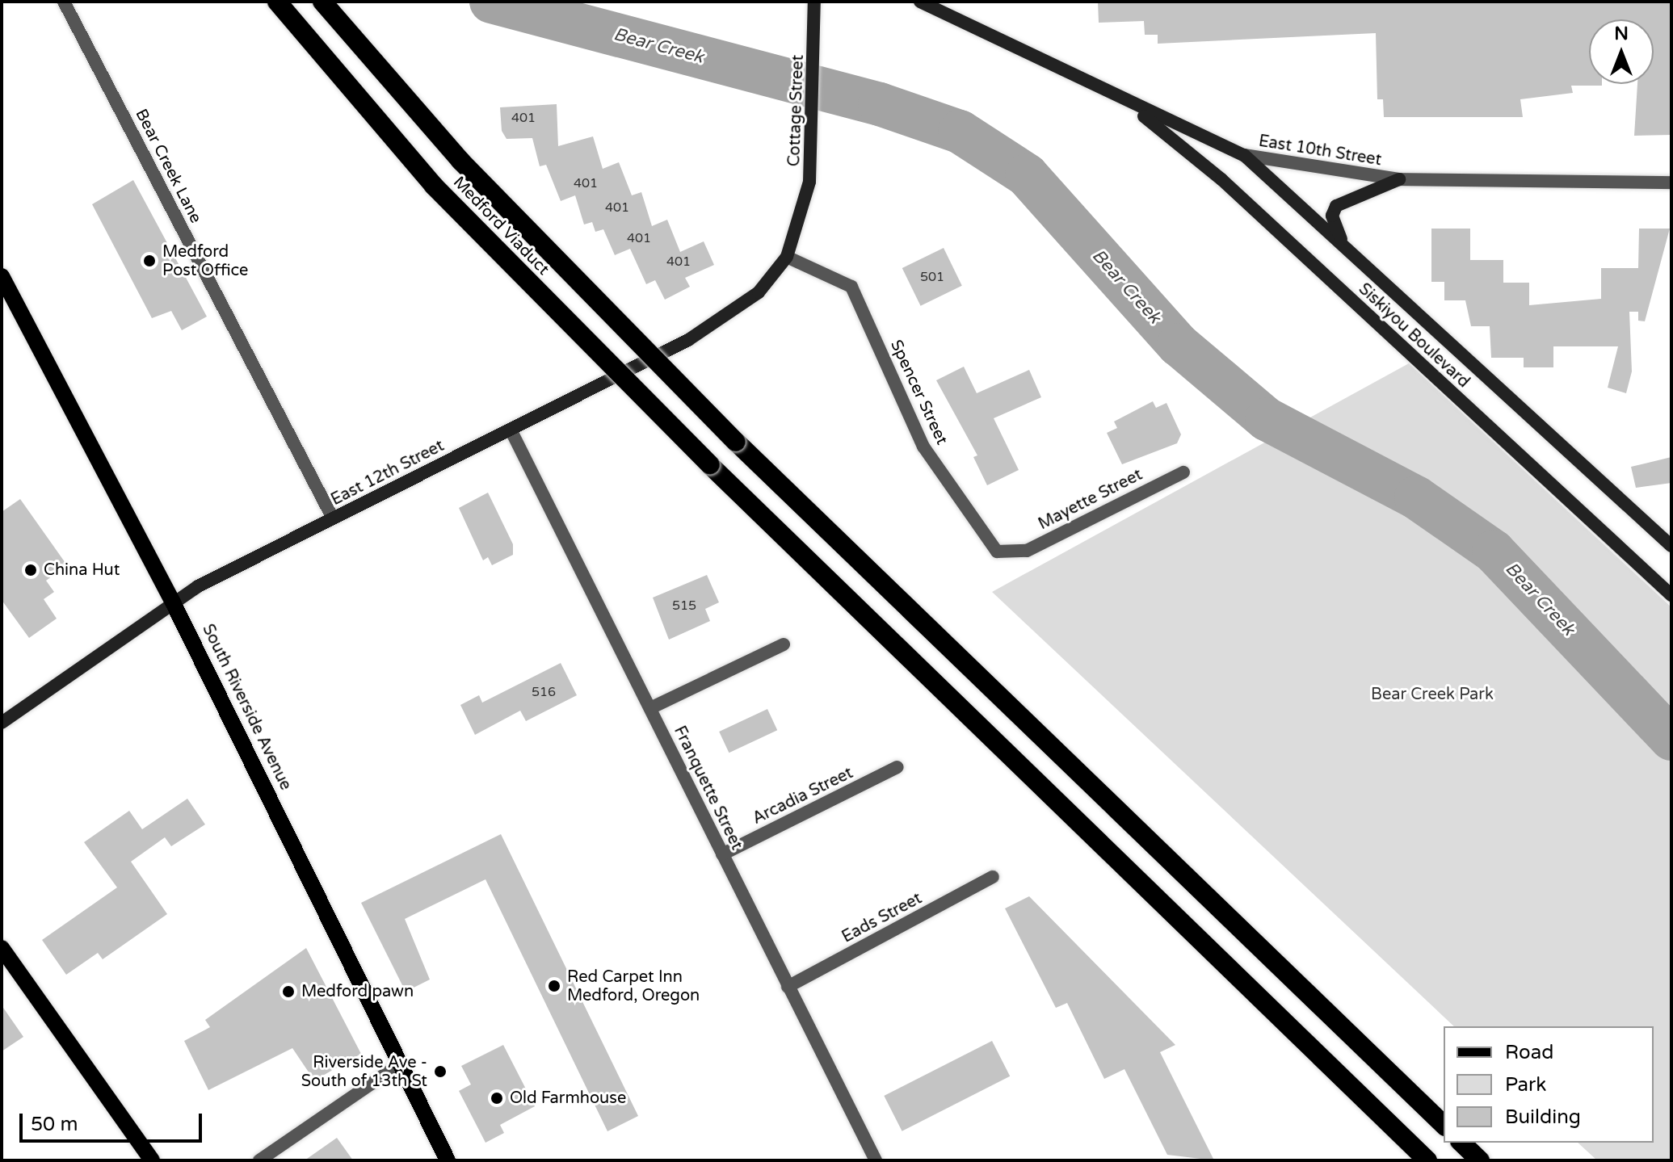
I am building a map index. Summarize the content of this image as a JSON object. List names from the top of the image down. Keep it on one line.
{"streets":{"highway":["Medford Viaduct"],"main road":["South Riverside Avenue"],"street":["Cottage Street","East 10th Street","Bear Creek Lane","Siskiyou Boulevard","Spencer Street","East 12th Street","Mayette Street","Franquette Street","Arcadia Street","Eads Street"]},"crossings":[["Cottage Street","Spencer Street"],["Cottage Street","East 12th Street"],["East 10th Street","Siskiyou Boulevard"],["Bear Creek Lane","East 12th Street"],["Spencer Street","East 12th Street"],["Spencer Street","Mayette Street"],["East 12th Street","South Riverside Avenue"],["East 12th Street","Franquette Street"],["Franquette Street","Arcadia Street"],["Franquette Street","Eads Street"]],"water":["Bear Creek"],"parks":["Bear Creek Park"],"places":["Medford Post Office","China Hut","Red Carpet Inn Medford, Oregon","Medford pawn","Riverside Ave - South of 13th St","Old Farmhouse"],"house_numbers":["401","401","401","401","401","501","515","516"],"legend":["Road","Park","Building"],"scale_bar":"50 m","north":"top"}
